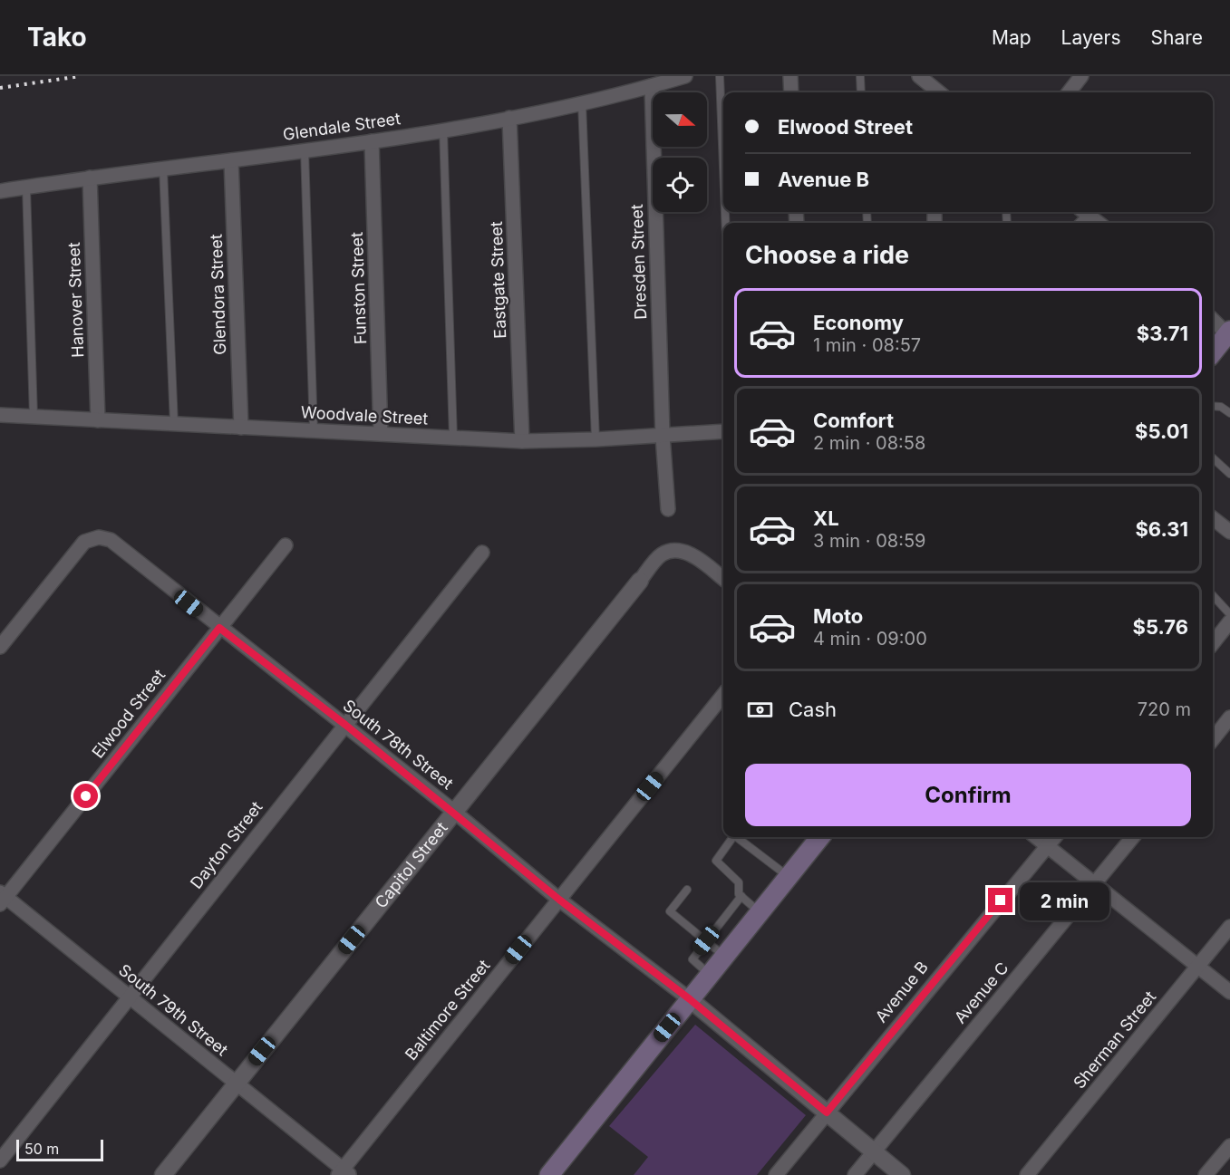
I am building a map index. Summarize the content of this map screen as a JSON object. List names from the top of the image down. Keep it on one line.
{"streets":{"street":["Glendale Street","Dresden Street","Eastgate Street","Funston Street","Glendora Street","Hanover Street","Woodvale Street","Elwood Street","South 78th Street","Dayton Street","Capitol Street","Avenue B","Avenue C","South 79th Street","Baltimore Street","Sherman Street"]},"crossings":[["Glendale Street","Dresden Street"],["Glendale Street","Eastgate Street"],["Glendale Street","Funston Street"],["Glendale Street","Glendora Street"],["Glendale Street","Hanover Street"],["Dresden Street","Woodvale Street"],["Eastgate Street","Woodvale Street"],["Funston Street","Woodvale Street"],["Glendora Street","Woodvale Street"],["Hanover Street","Woodvale Street"],["Elwood Street","South 78th Street"],["Elwood Street","South 79th Street"],["South 78th Street","Dayton Street"],["South 78th Street","Capitol Street"],["South 78th Street","Baltimore Street"],["Dayton Street","South 79th Street"],["Capitol Street","South 79th Street"],["South 79th Street","Baltimore Street"]],"scale_bar":"50 m","north":"right","page":{"header":"Tako","nav":["Map","Layers","Share"],"banner":["Elwood Street","Avenue B"],"heading":"Choose a ride","list":[{"name":"Economy","note":"1 min · 08:57","value":"$3.71"},{"name":"Comfort","note":"2 min · 08:58","value":"$5.01"},{"name":"XL","note":"3 min · 08:59","value":"$6.31"},{"name":"Moto","note":"4 min · 09:00","value":"$5.76"}],"pay":["Cash","720 m"],"buttons":"Confirm","bubble":"2 min","scale":"50 m"}}
